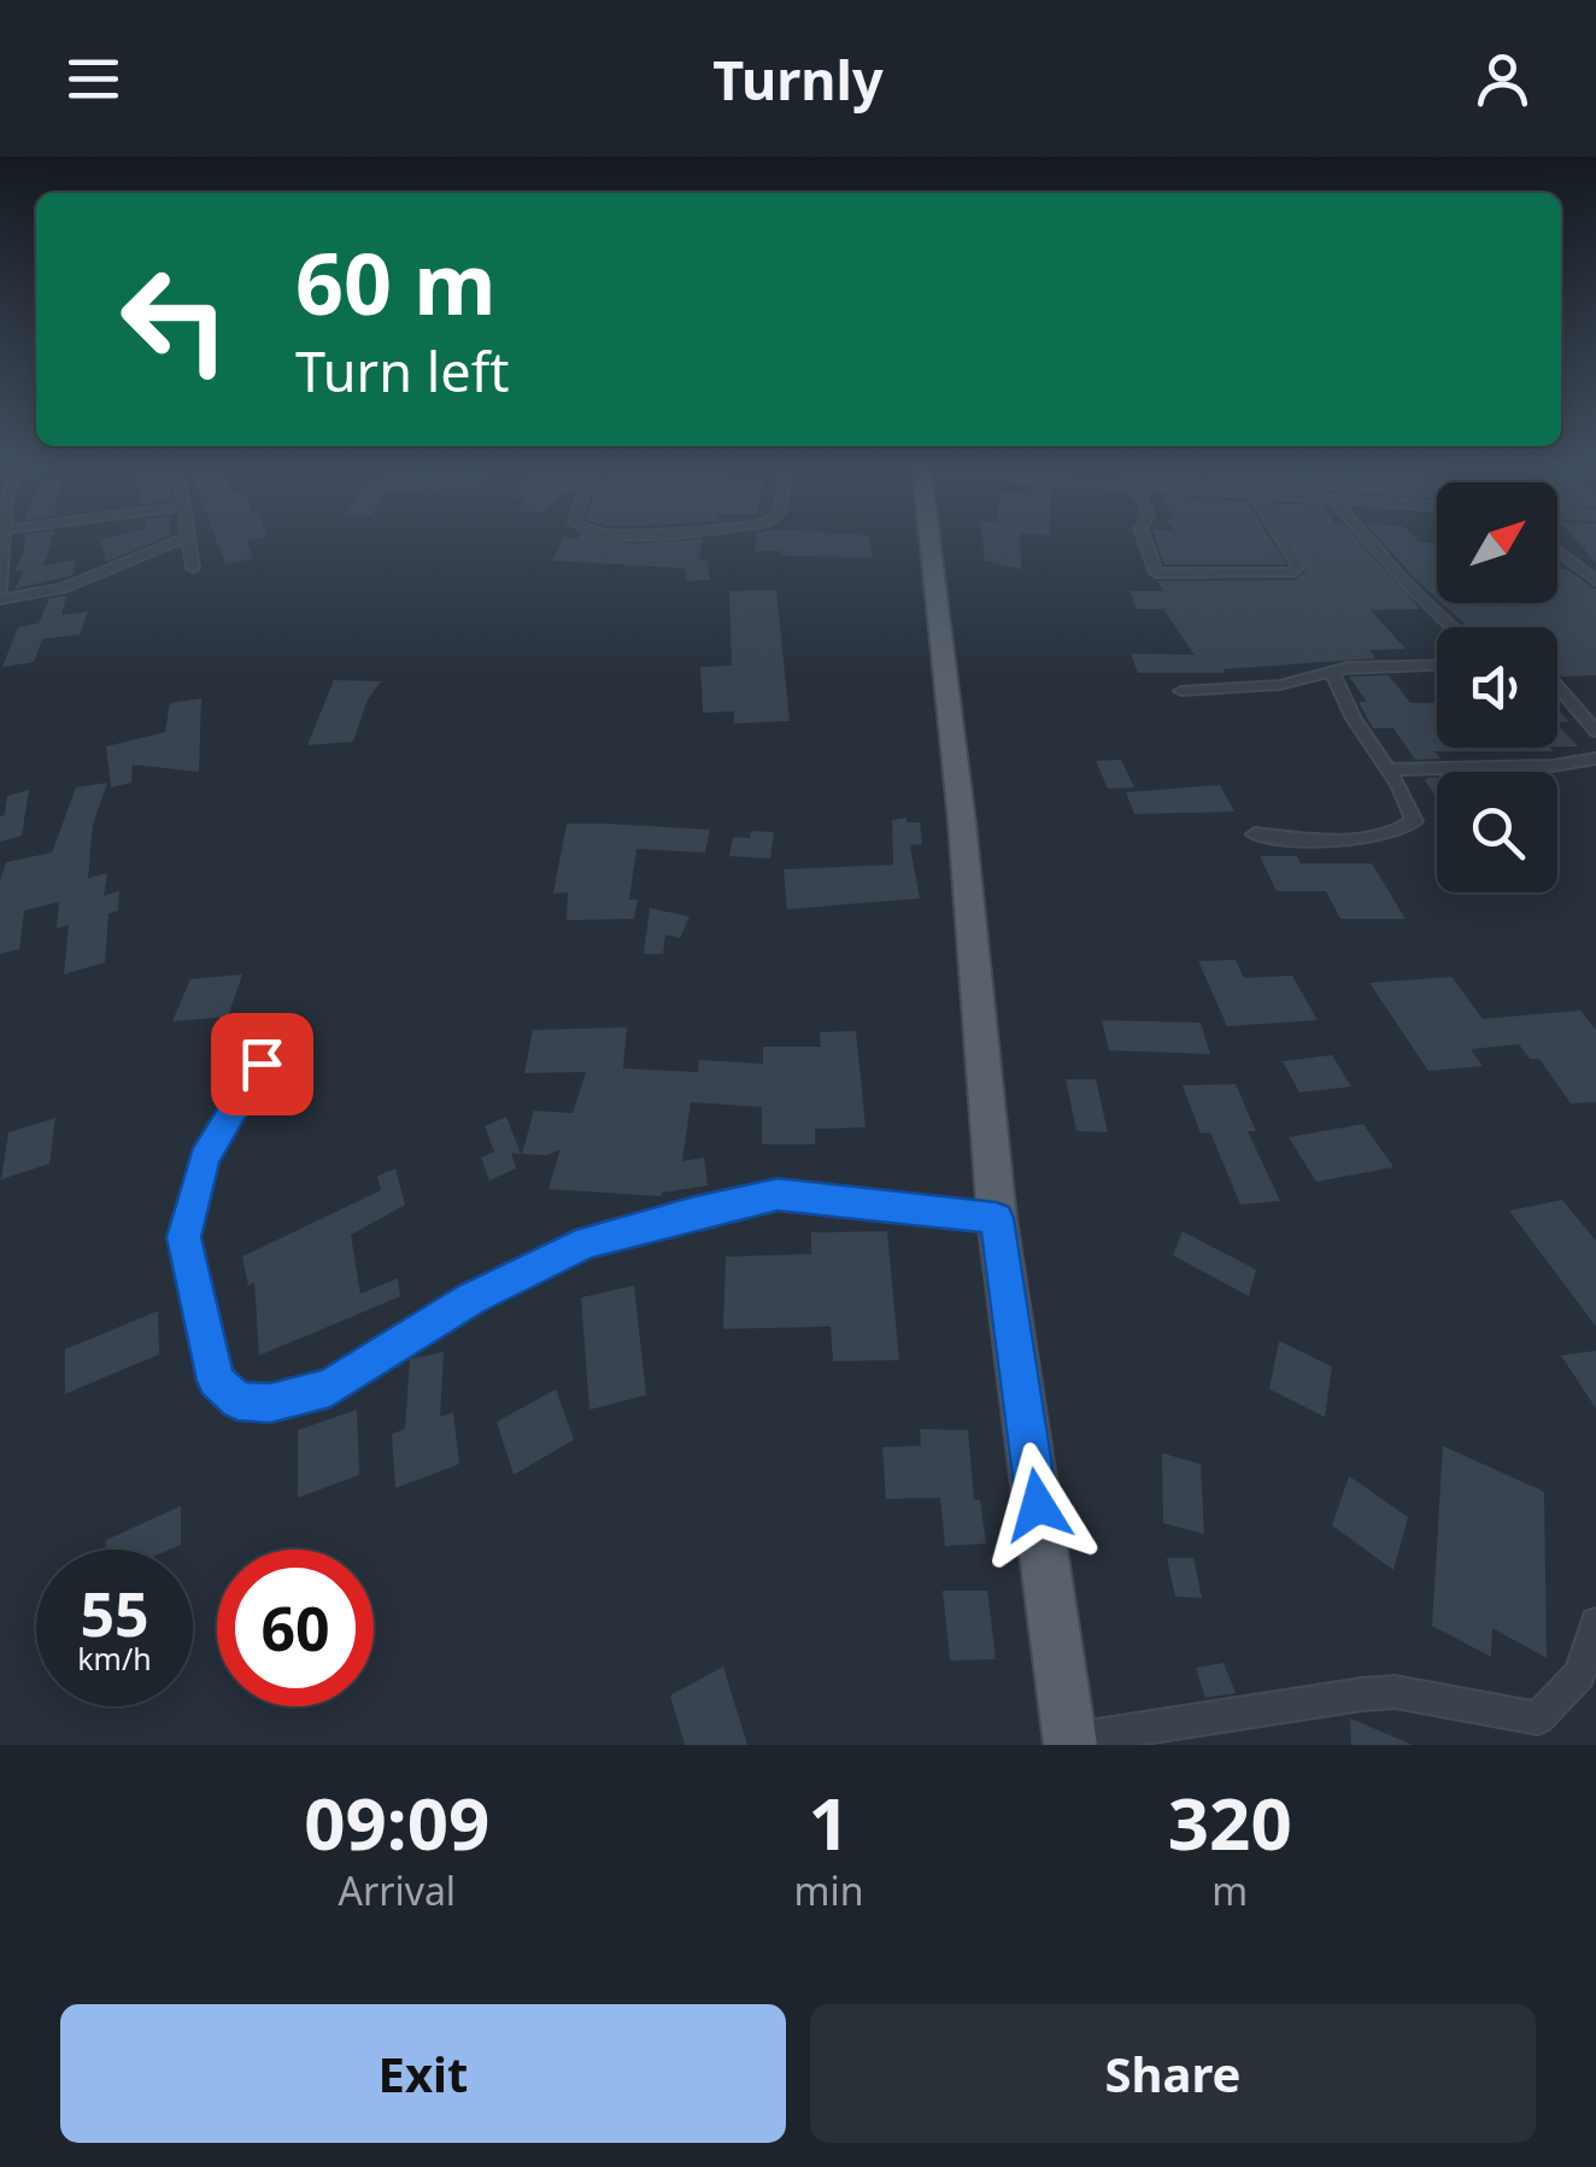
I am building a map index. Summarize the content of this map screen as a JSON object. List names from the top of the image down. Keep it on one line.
{"north":"top right","page":{"header":"Turnly","turn":["60 m","Turn left"],"speed":"55 km/h","limit":"60","eta":["09:09","Arrival","1","min","320","m"],"buttons":["Exit","Share"]}}
